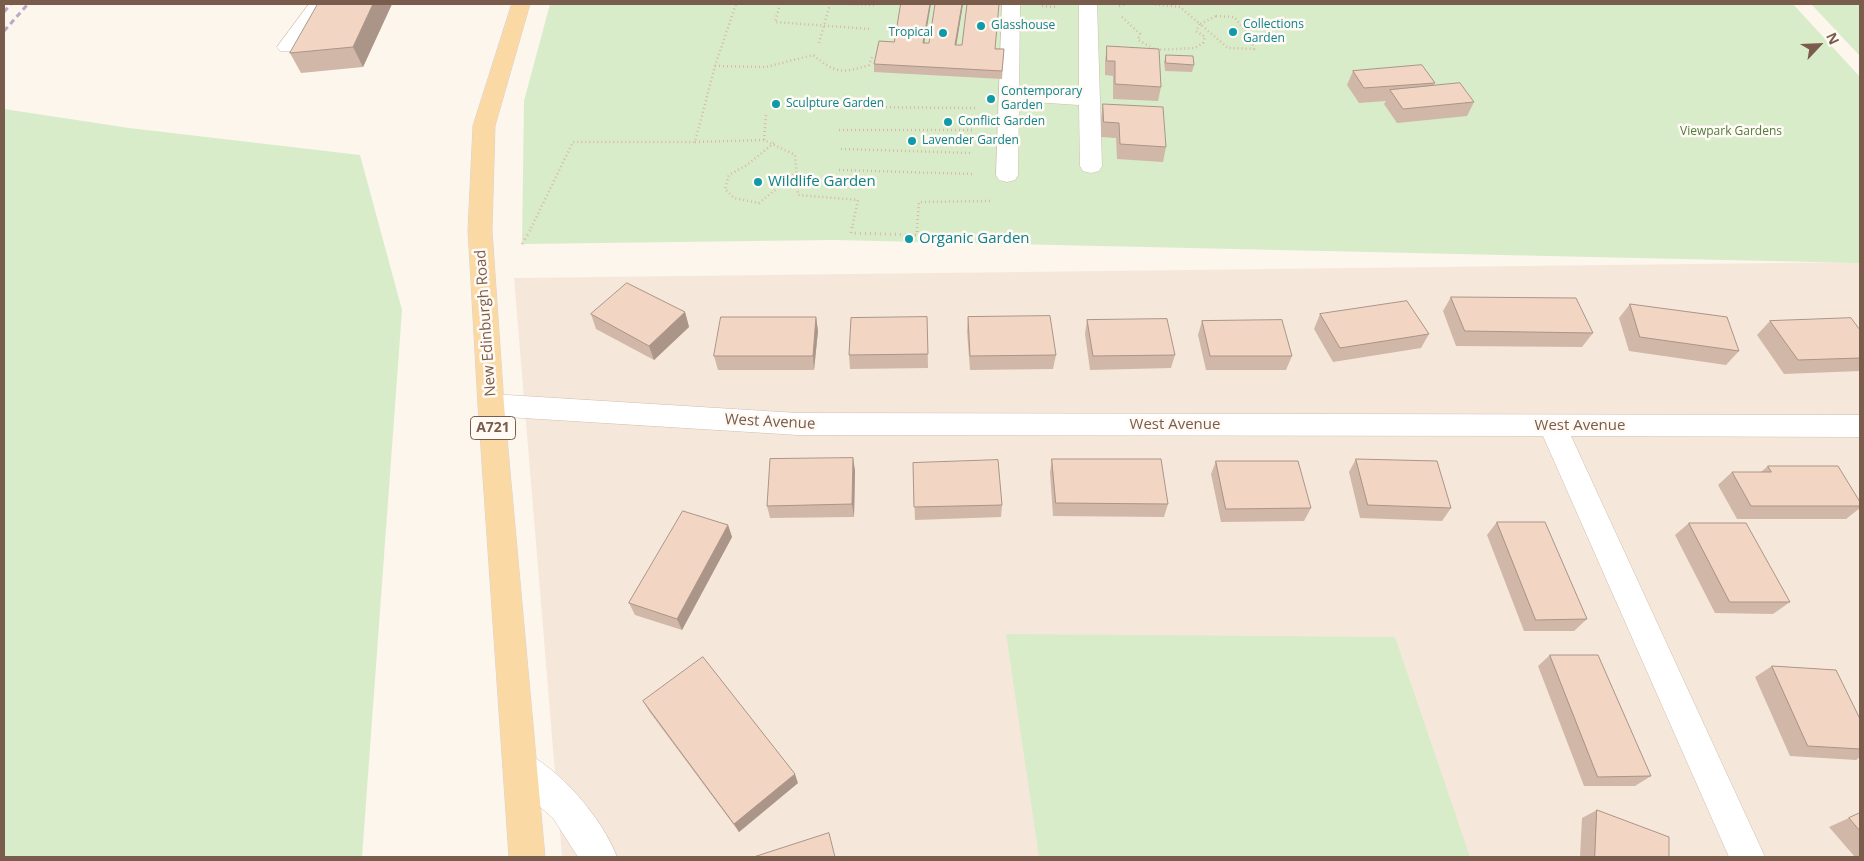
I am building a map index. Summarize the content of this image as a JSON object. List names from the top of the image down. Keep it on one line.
{"streets":{"main road":["New Edinburgh Road","A721"],"street":["West Avenue"]},"crossings":[["New Edinburgh Road","West Avenue"]],"parks":["Viewpark Gardens"],"places":["Glasshouse","Collections Garden","Tropical","Contemporary Garden","Sculpture Garden","Conflict Garden","Lavender Garden","Wildlife Garden","Organic Garden"],"north":"top right"}
